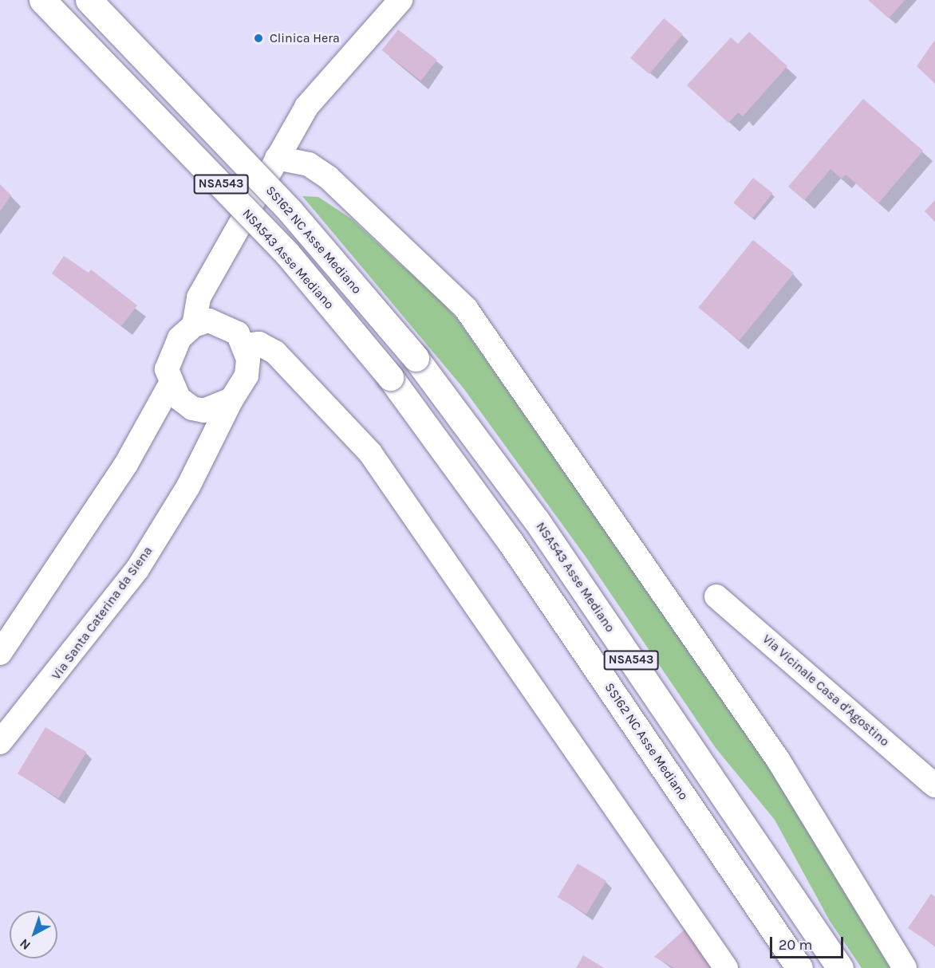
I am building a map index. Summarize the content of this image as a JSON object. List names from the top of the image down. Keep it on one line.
{"streets":{"highway":["NSA543","SS162 NC Asse Mediano","NSA543 Asse Mediano"],"street":["Via Santa Caterina da Siena","Via Vicinale Casa d'Agostino"]},"crossings":[["SS162 NC Asse Mediano","NSA543 Asse Mediano"]],"places":["Clinica Hera"],"scale_bar":"20 m","north":"bottom left"}
